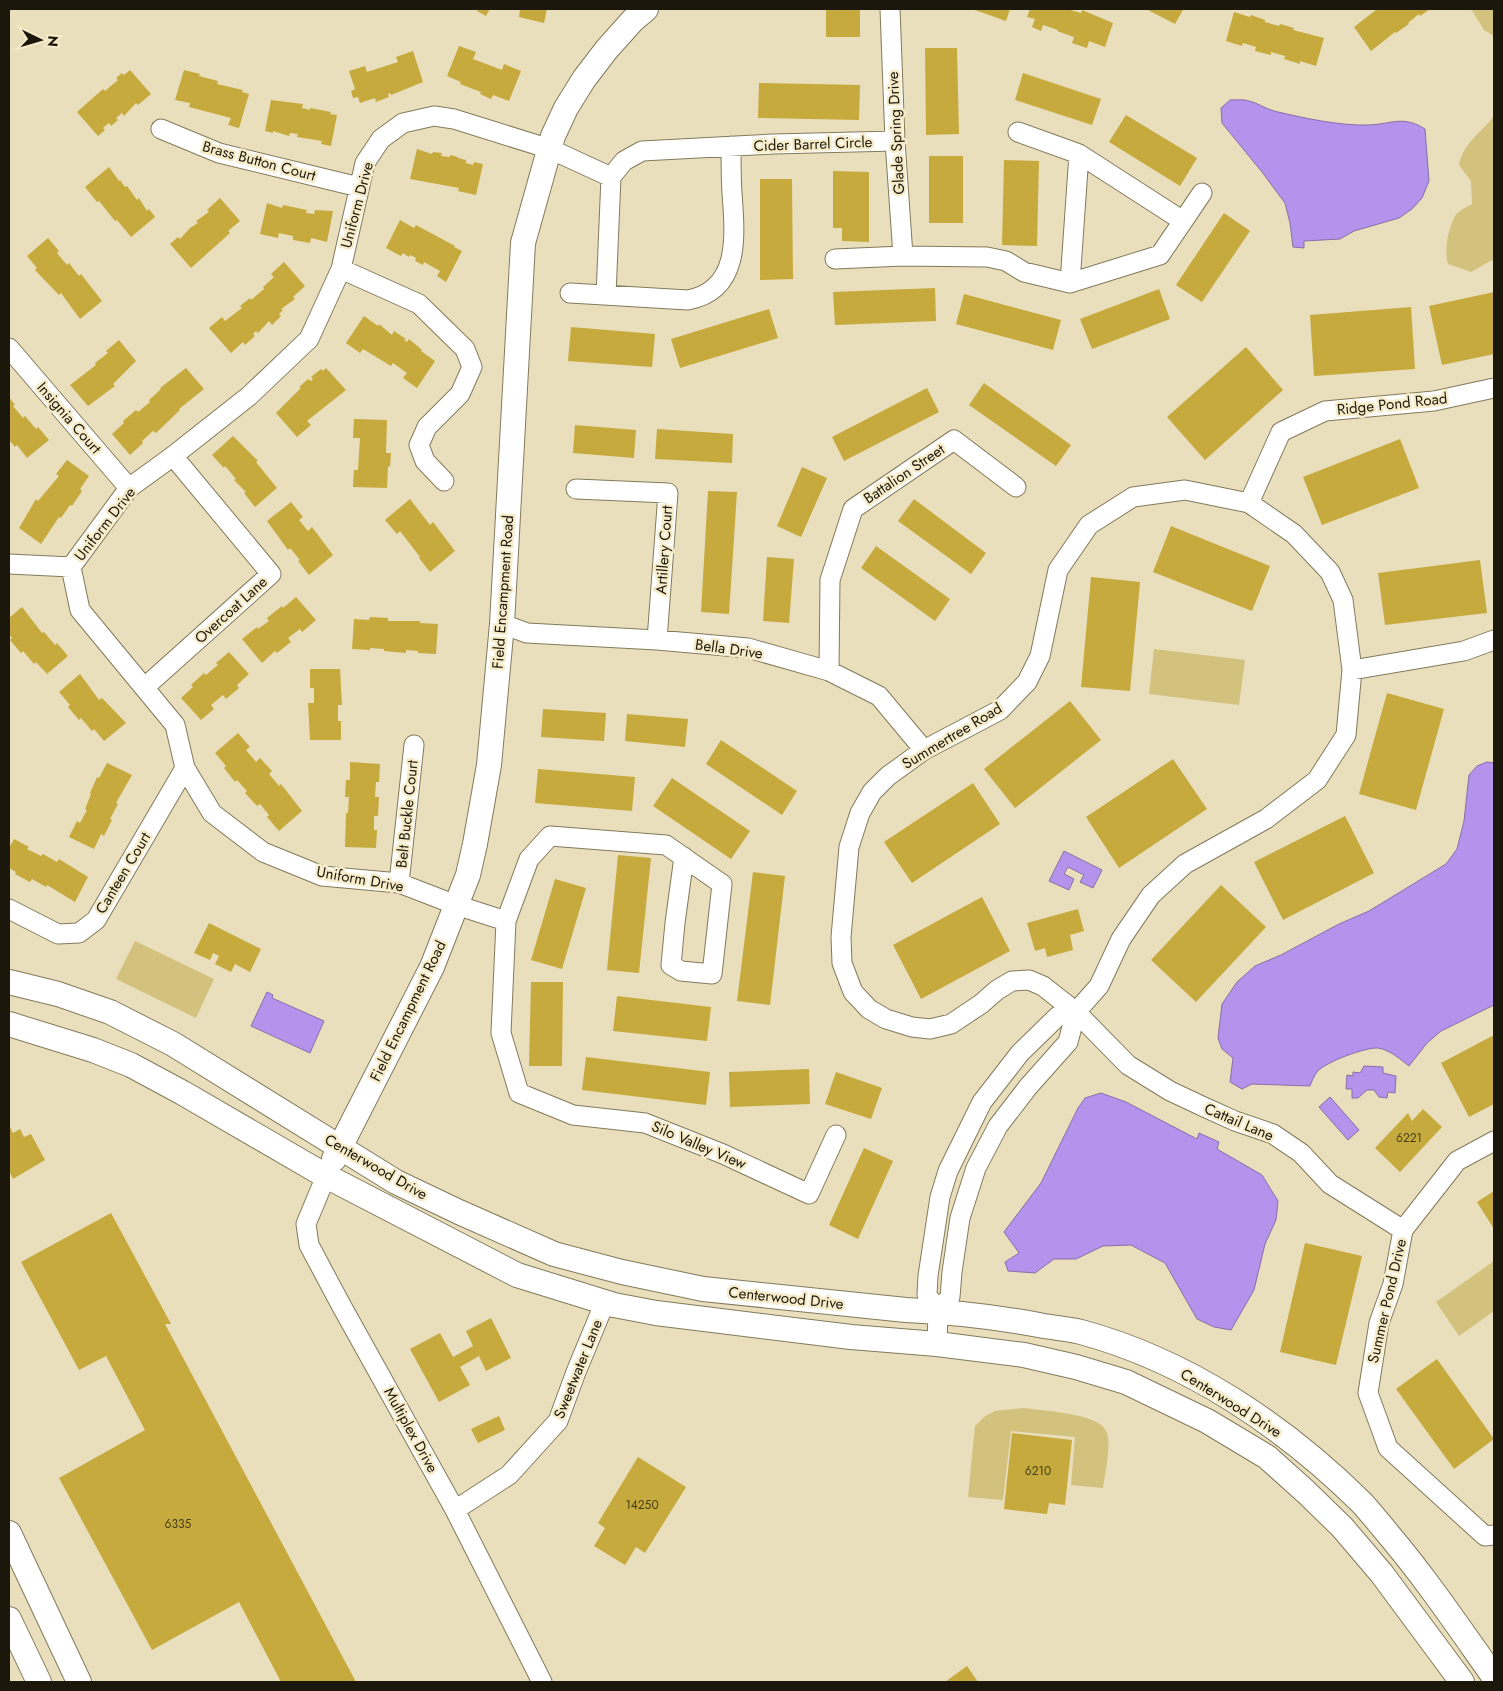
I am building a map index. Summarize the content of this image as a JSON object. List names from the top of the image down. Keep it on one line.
{"streets":{"street":["Glade Spring Drive","Cider Barrel Circle","Brass Button Court","Uniform Drive","Ridge Pond Road","Insignia Court","Battalion Street","Artillery Court","Field Encampment Road","Overcoat Lane","Bella Drive","Summertree Road","Belt Buckle Court","Canteen Court","Cattail Lane","Silo Valley View","Centerwood Drive","Summer Pond Drive","Sweetwater Lane","Multiplex Drive"]},"crossings":[["Glade Spring Drive","Cider Barrel Circle"],["Brass Button Court","Uniform Drive"],["Uniform Drive","Insignia Court"],["Uniform Drive","Field Encampment Road"],["Uniform Drive","Overcoat Lane"],["Uniform Drive","Belt Buckle Court"],["Uniform Drive","Canteen Court"],["Ridge Pond Road","Summertree Road"],["Battalion Street","Bella Drive"],["Artillery Court","Bella Drive"],["Field Encampment Road","Bella Drive"],["Field Encampment Road","Centerwood Drive"],["Field Encampment Road","Multiplex Drive"],["Bella Drive","Summertree Road"],["Summertree Road","Cattail Lane"],["Summertree Road","Centerwood Drive"],["Cattail Lane","Summer Pond Drive"],["Centerwood Drive","Sweetwater Lane"],["Centerwood Drive","Multiplex Drive"],["Sweetwater Lane","Multiplex Drive"]],"house_numbers":["6221","6210","14250","6335"],"north":"right"}
